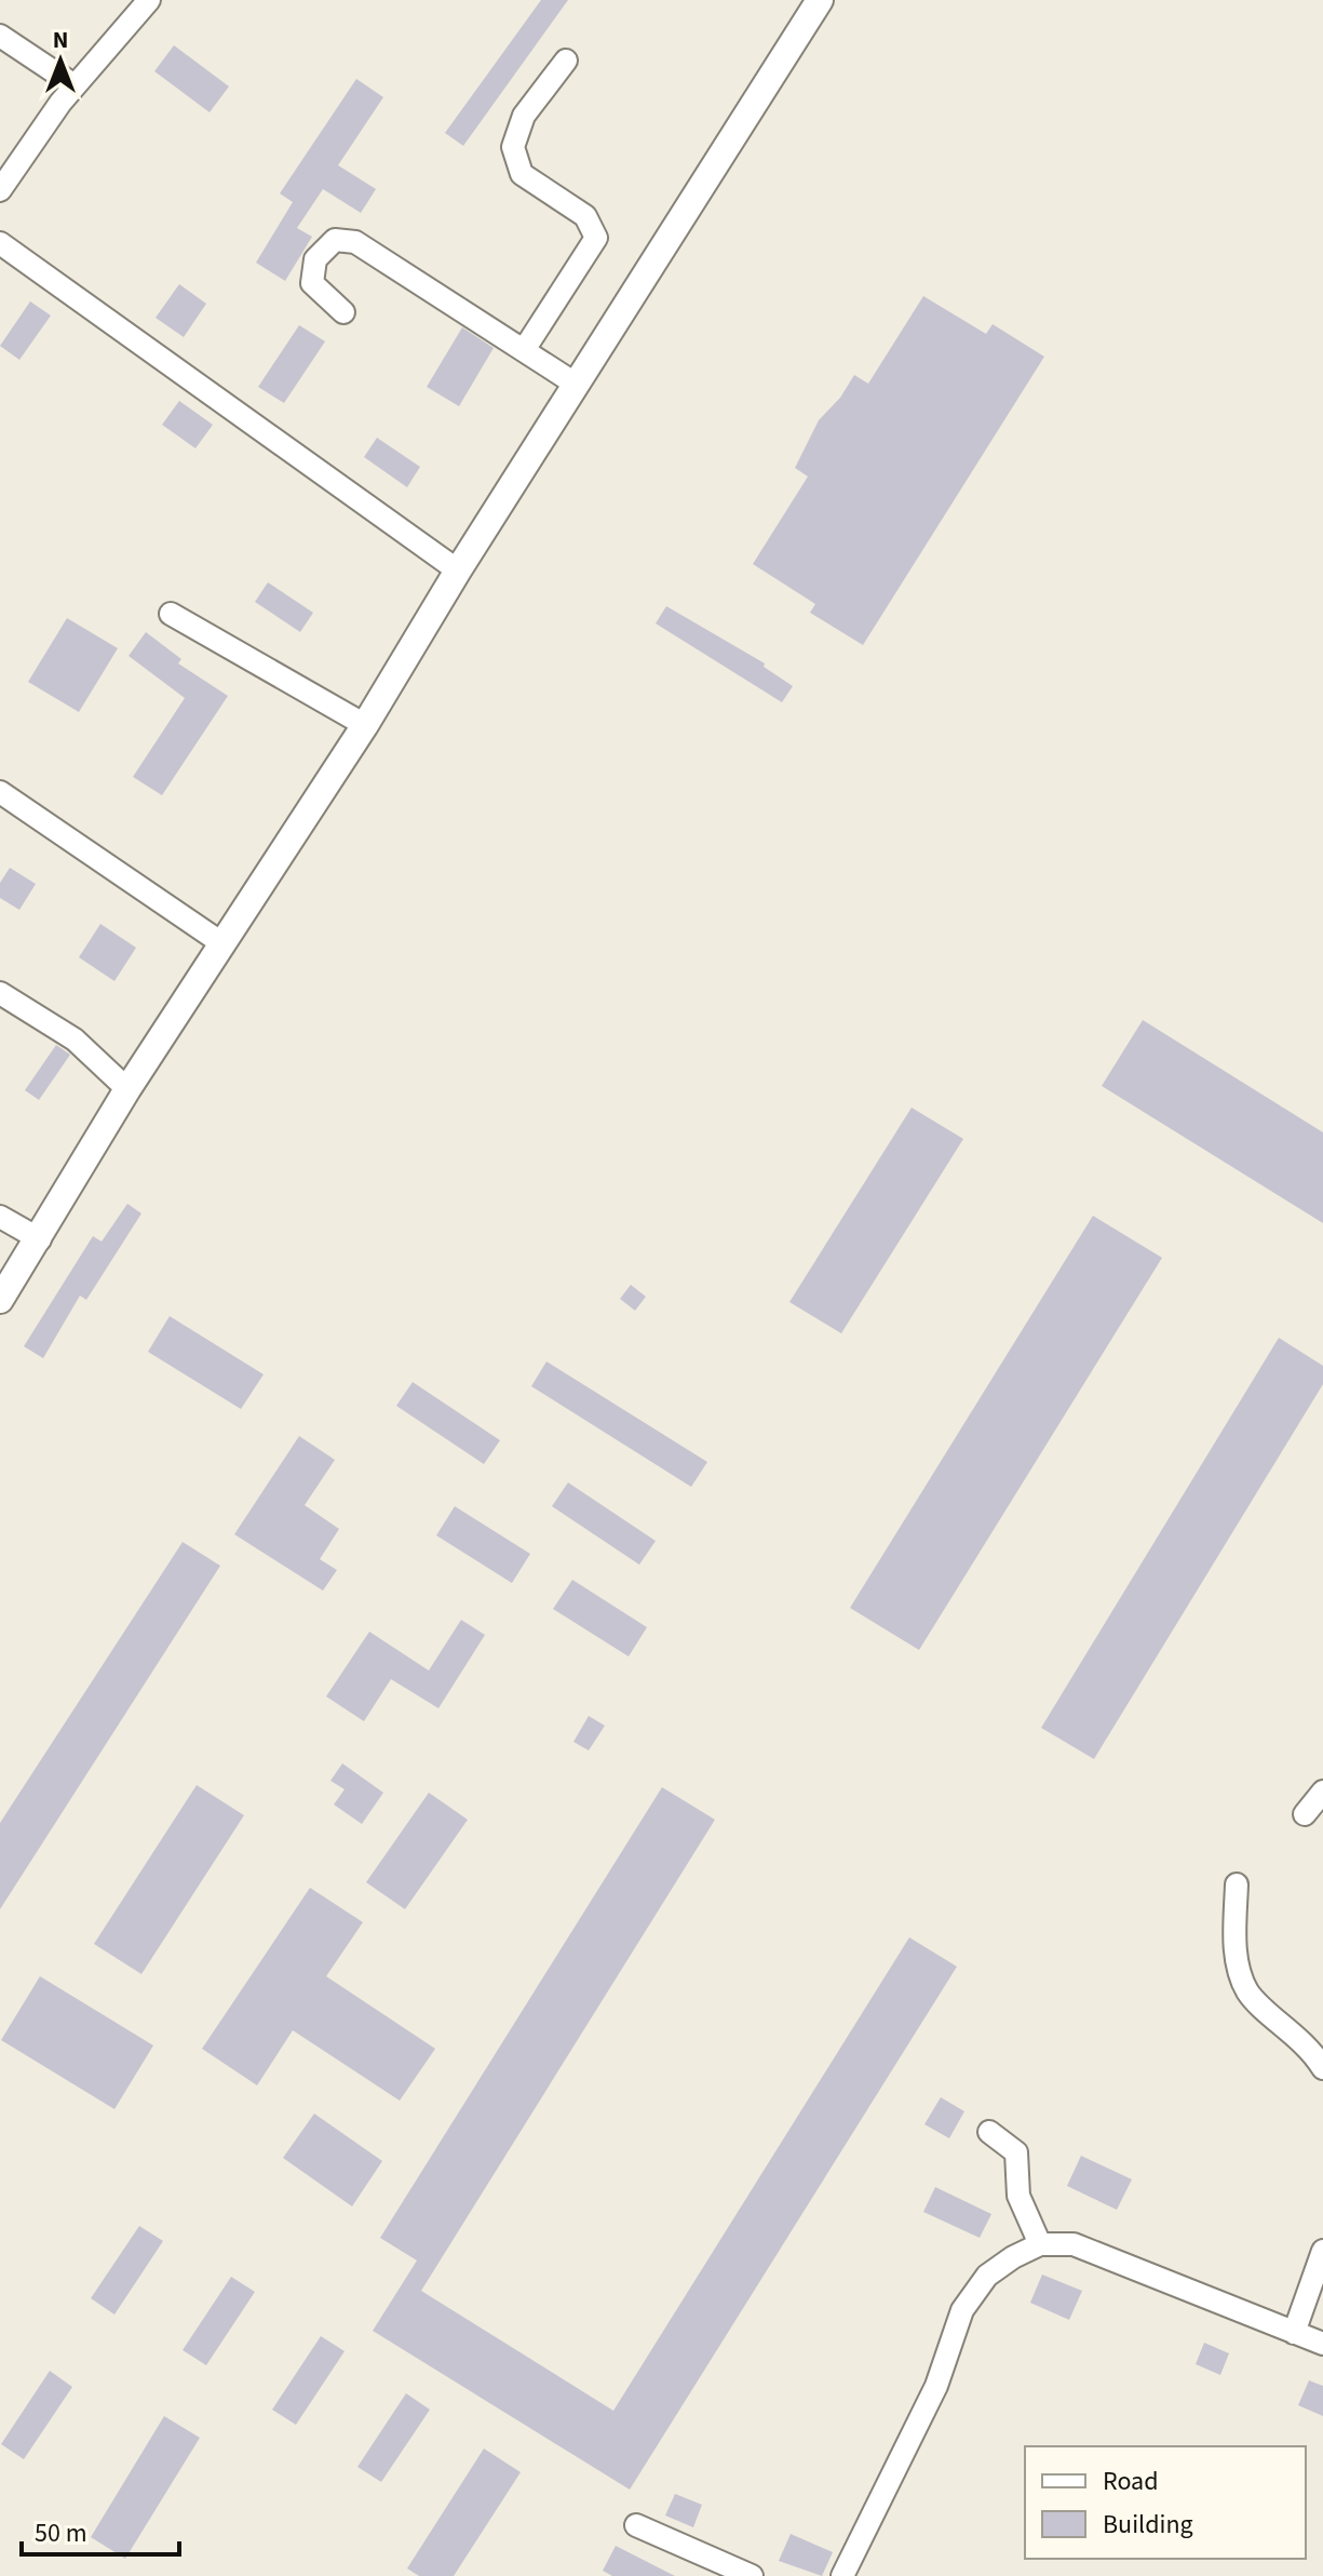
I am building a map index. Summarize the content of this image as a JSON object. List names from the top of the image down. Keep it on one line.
{"legend":["Road","Building"],"scale_bar":"50 m","north":"top"}
